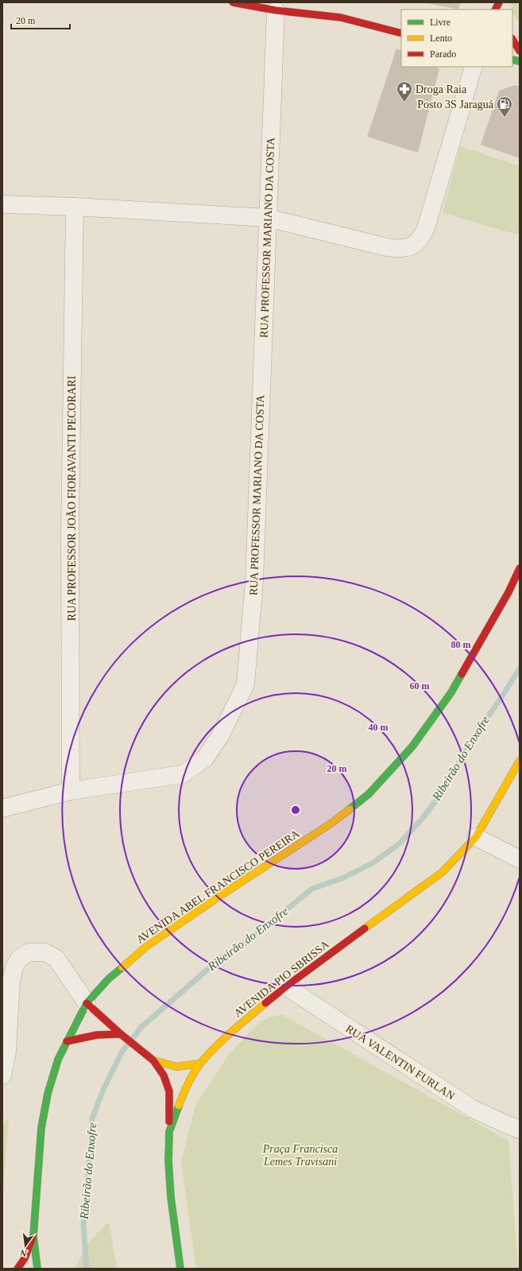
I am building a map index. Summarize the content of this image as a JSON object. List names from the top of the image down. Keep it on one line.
{"streets":{"main road":["AVENIDA ABEL FRANCISCO PEREIRA","AVENIDA PIO SBRISSA"],"street":["RUA PROFESSOR MARIANO DA COSTA","RUA PROFESSOR JOÃO FIORAVANTI PECORARI","RUA VALENTIN FURLAN"]},"crossings":[["RUA PROFESSOR MARIANO DA COSTA","RUA PROFESSOR JOÃO FIORAVANTI PECORARI"],["AVENIDA PIO SBRISSA","RUA VALENTIN FURLAN"]],"water":["Ribeirão do Enxofre"],"parks":["Praça Francisca Lemes Travisani"],"places":{"pharmacy":["Droga Raia"],"fuel station":["Posto 3S Jaraguá"]},"legend":["Livre","Lento","Parado"],"scale_bar":"20 m","north":"bottom","rings":["80 m","60 m","40 m","20 m"]}
